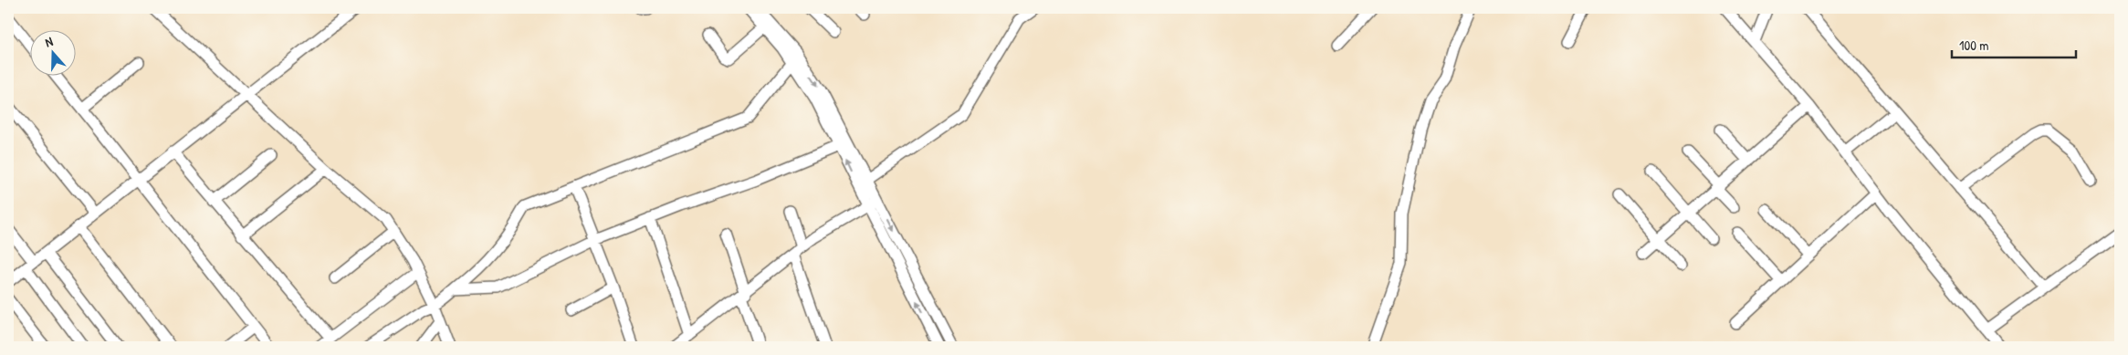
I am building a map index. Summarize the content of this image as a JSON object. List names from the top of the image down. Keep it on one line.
{"scale_bar":"100 m","north":"top"}
